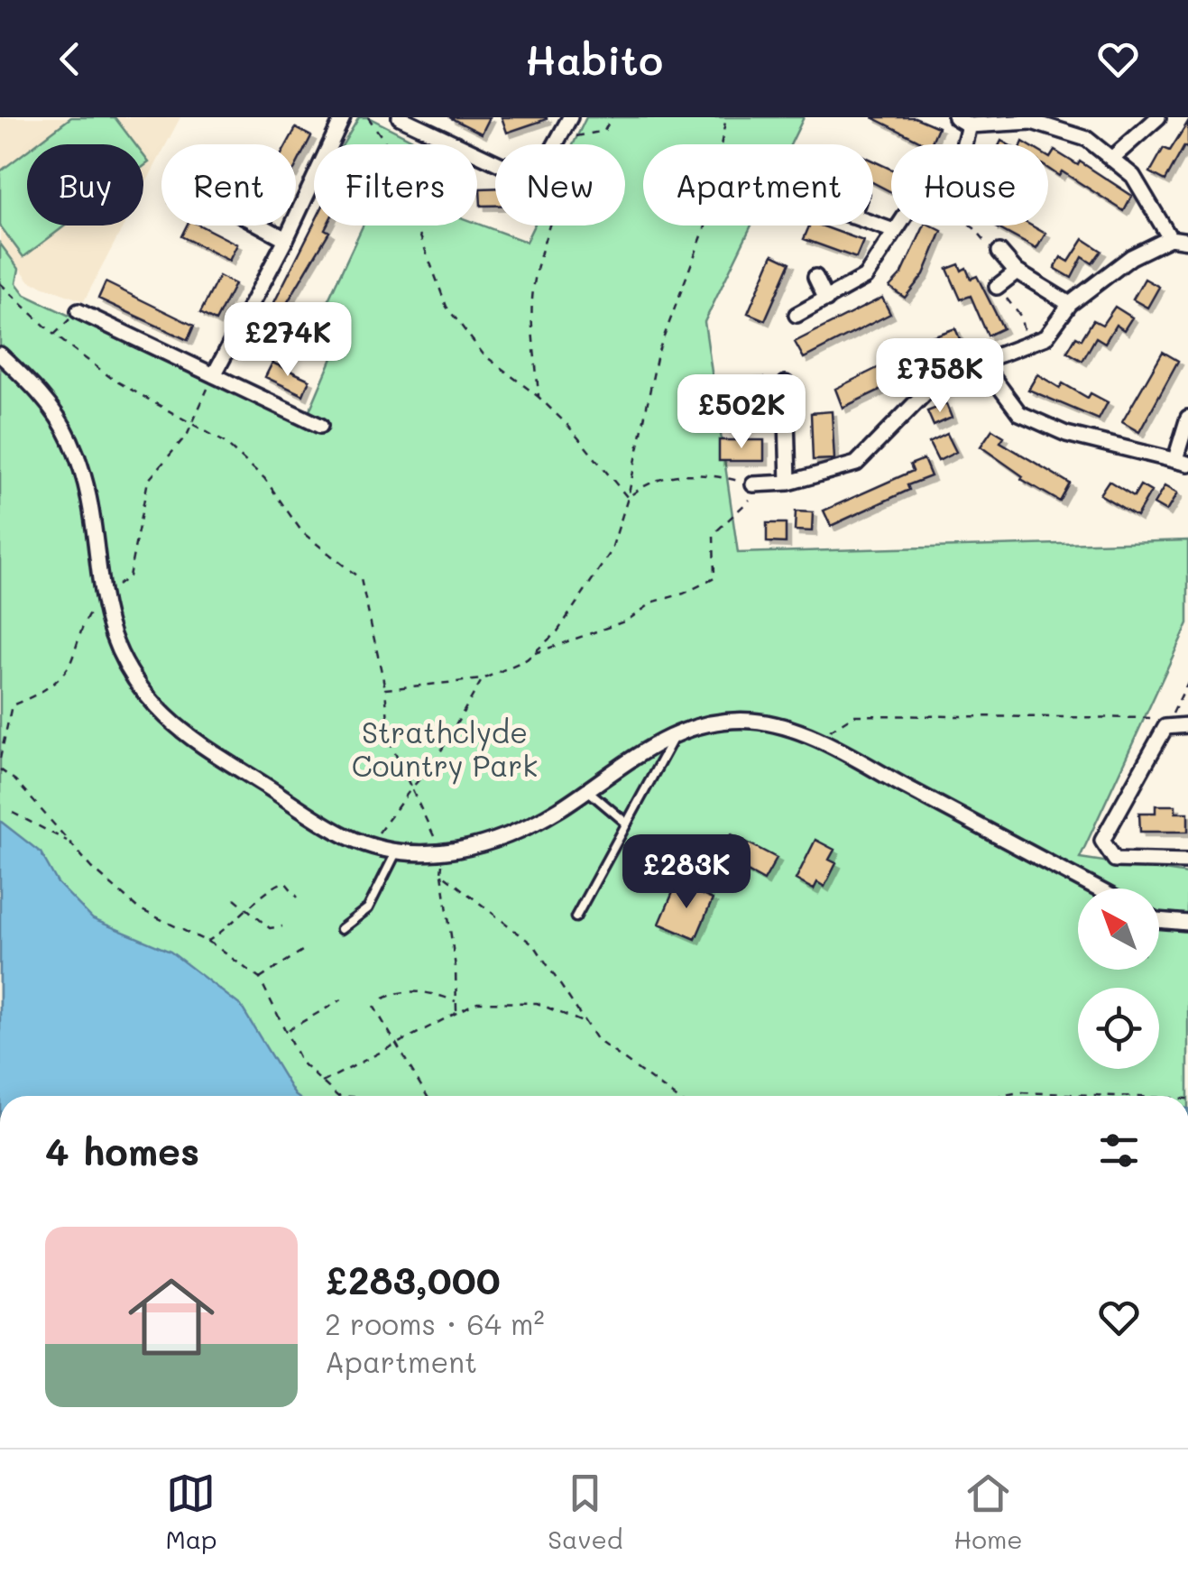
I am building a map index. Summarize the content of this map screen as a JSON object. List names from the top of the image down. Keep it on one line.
{"parks":["Strathclyde Country Park"],"north":"top left","page":{"header":"Habito","chip":["Buy","Rent","Filters","New","Apartment","House"],"price":["£274K","£758K","£502K","£283K"],"heading":"4 homes","list":[{"name":"£283,000","note":"2 rooms · 64 m² · Apartment"}],"tabs":["Map","Saved","Home"]}}
